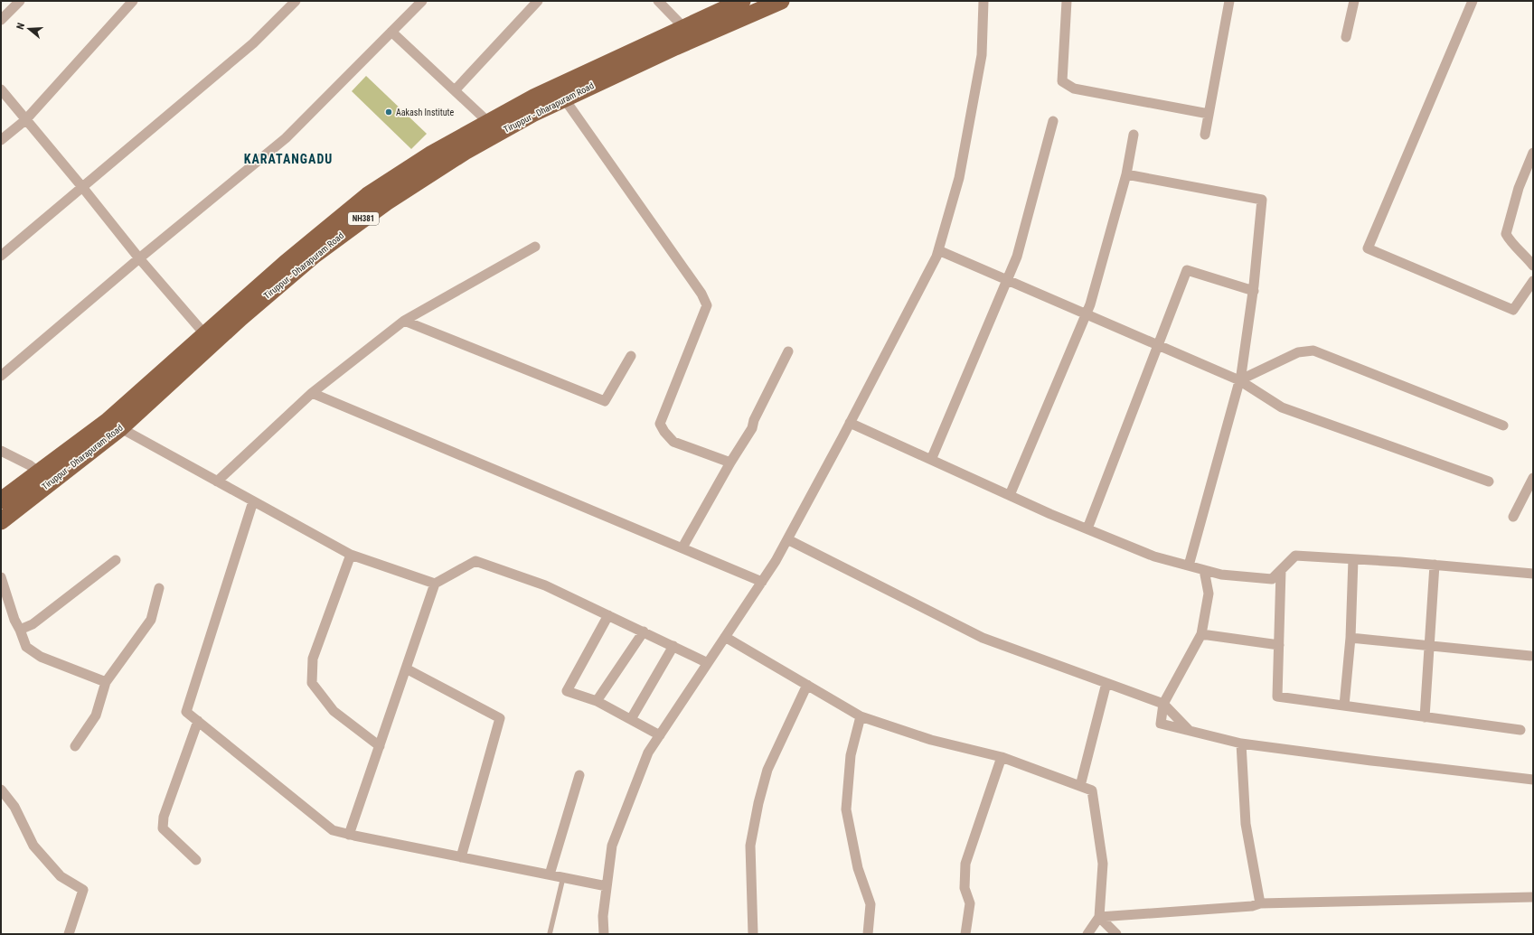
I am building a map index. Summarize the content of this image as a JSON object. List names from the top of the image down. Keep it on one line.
{"streets":{"highway":["Tiruppur - Dharapuram Road","NH381"]},"crossings":[["Tiruppur - Dharapuram Road","NH381"]],"districts":["KARATANGADU"],"places":["Aakash Institute"],"north":"left"}
